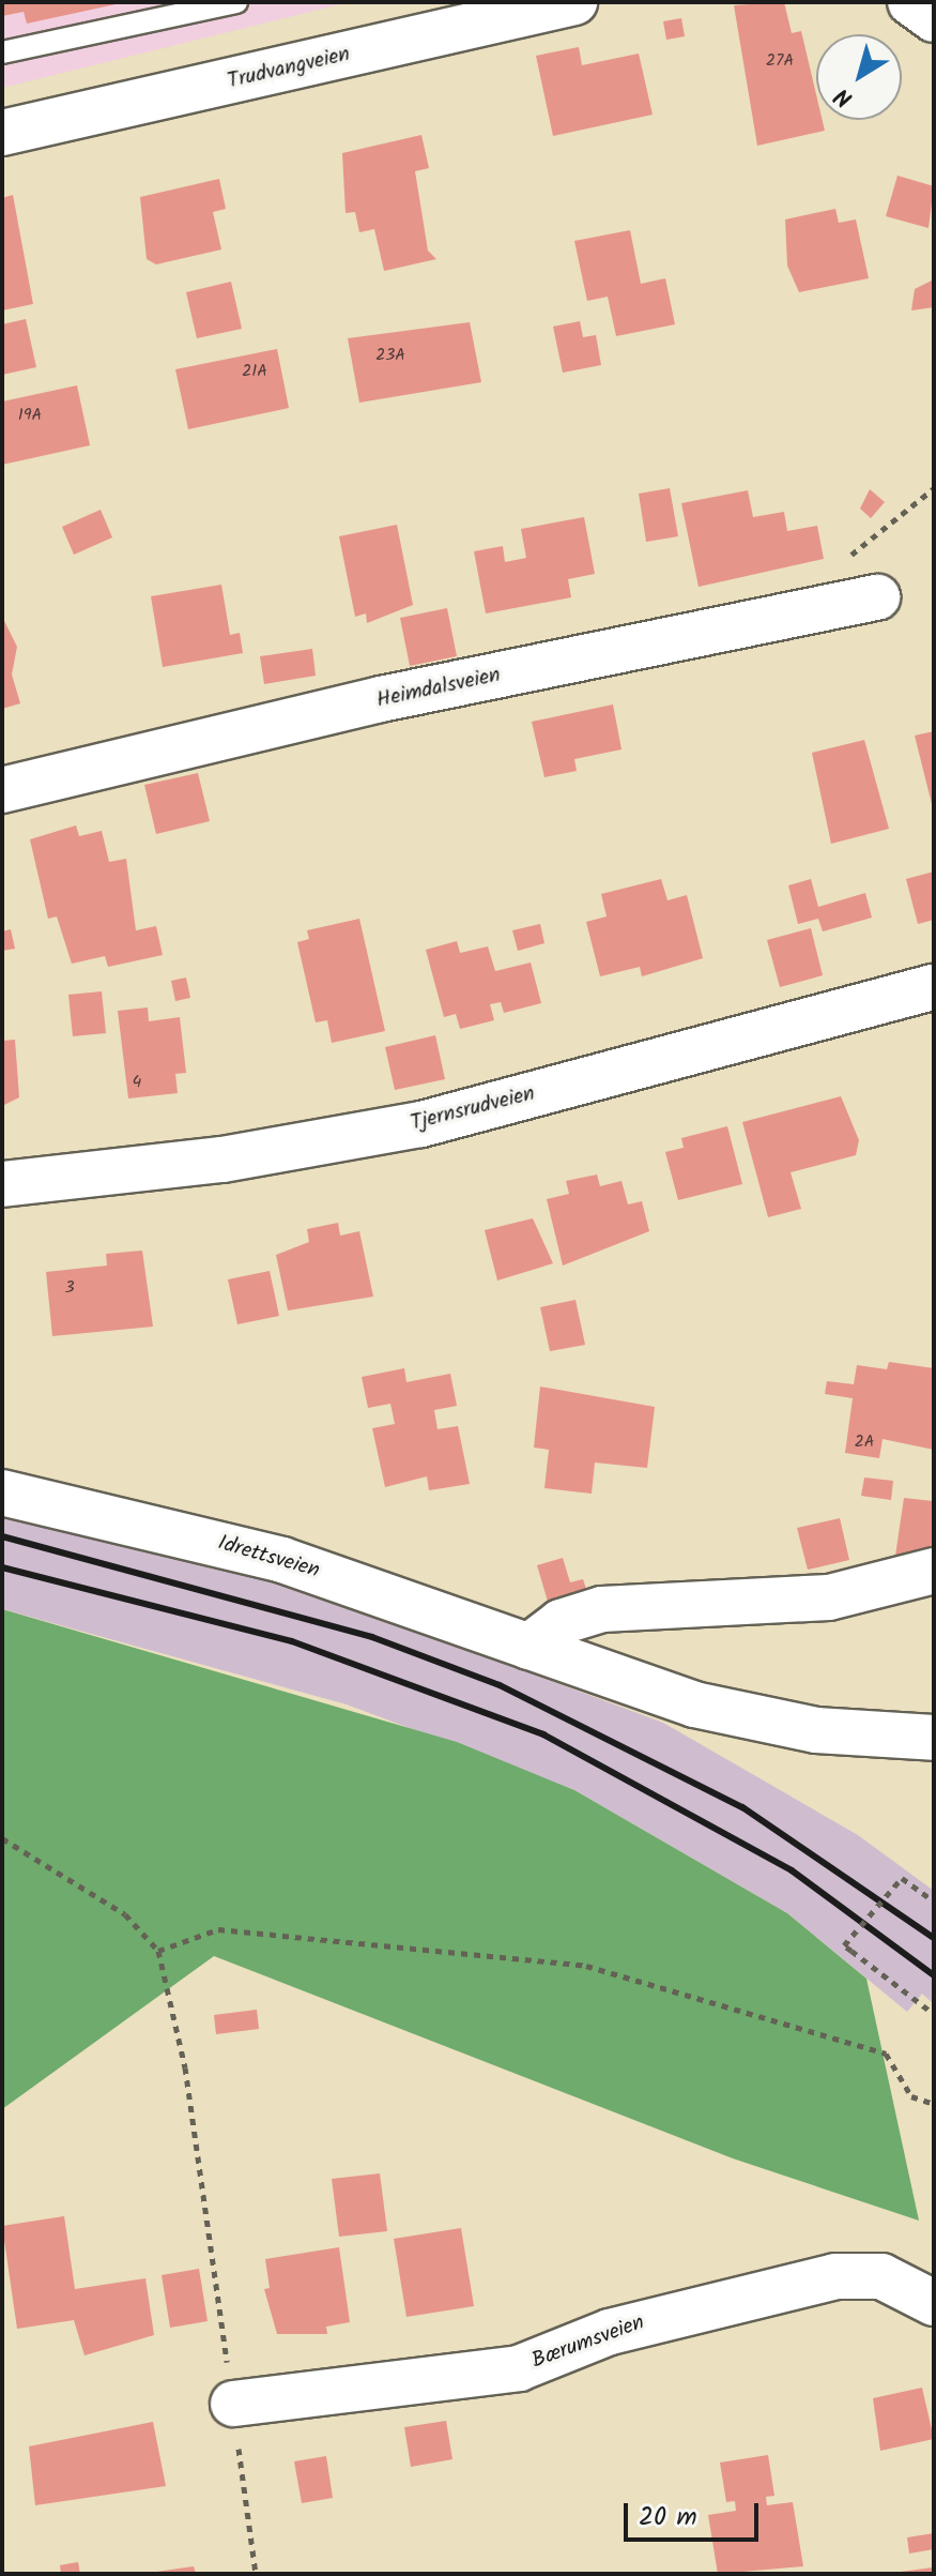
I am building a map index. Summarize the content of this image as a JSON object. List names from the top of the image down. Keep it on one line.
{"streets":{"street":["Trudvangveien","Heimdalsveien","Tjernsrudveien","Idrettsveien","Bærumsveien"]},"house_numbers":["27A","23A","21A","19A","4","3","2A"],"scale_bar":"20 m","north":"bottom left"}
